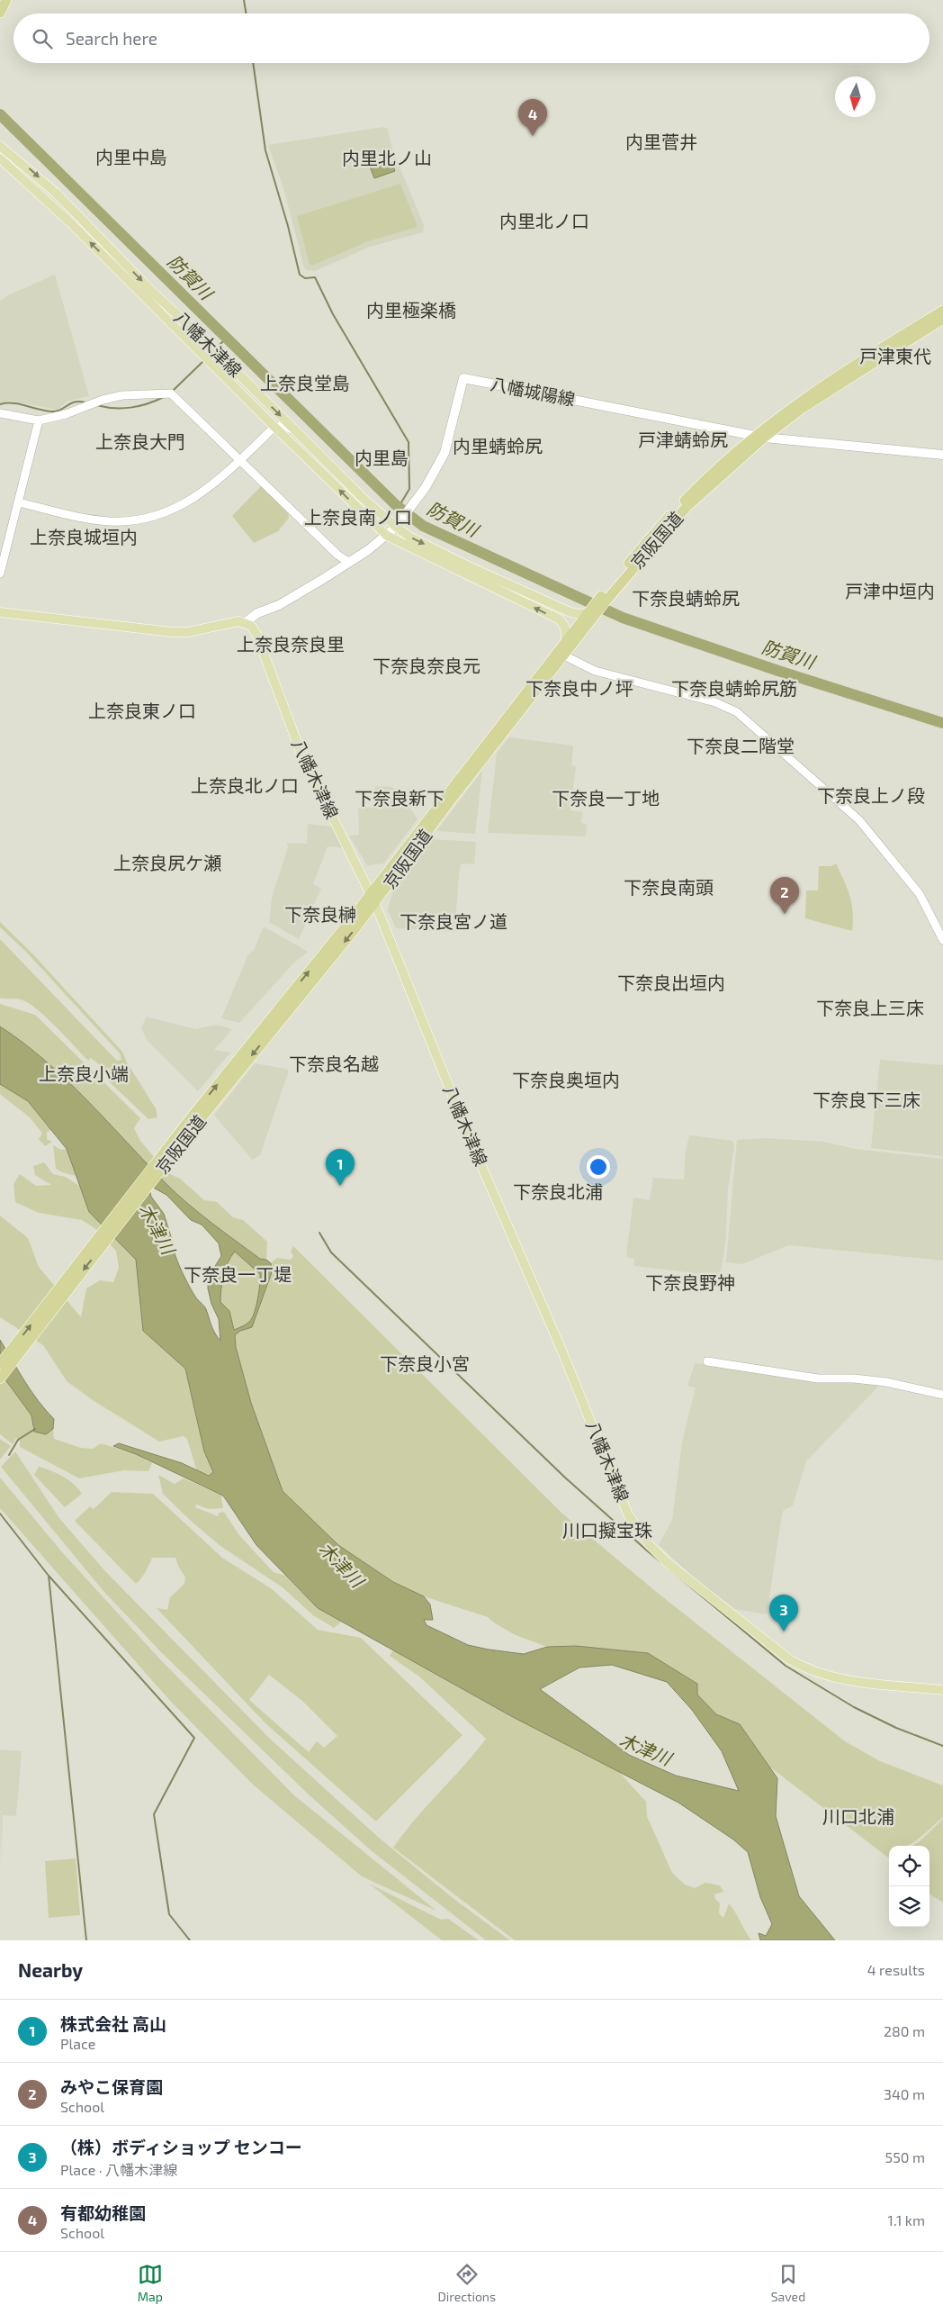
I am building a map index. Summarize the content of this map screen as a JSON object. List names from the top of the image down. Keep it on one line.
{"streets":{"highway":["京阪国道"],"main road":["八幡木津線","八幡城陽線"]},"crossings":[["八幡木津線","八幡城陽線"],["八幡木津線","京阪国道"],["八幡城陽線","京阪国道"]],"districts":["内里菅井","内里中島","内里北ノ山","内里北ノ口","内里極楽橋","戸津東代","上奈良堂島","戸津蜻蛉尻","上奈良大門","内里蜻蛉尻","内里島","上奈良南ノ口","上奈良城垣内","戸津中垣内","下奈良蜻蛉尻","上奈良奈良里","下奈良奈良元","下奈良中ノ坪","下奈良蜻蛉尻筋","上奈良東ノ口","下奈良二階堂","上奈良北ノ口","下奈良上ノ段","下奈良新下","下奈良一丁地","上奈良尻ケ瀬","下奈良南頭","下奈良榊","下奈良宮ノ道","下奈良出垣内","下奈良上三床","下奈良名越","上奈良小端","下奈良奥垣内","下奈良下三床","下奈良北浦","下奈良一丁堤","下奈良野神","下奈良小宮","川口擬宝珠","川口北浦"],"water":["防賀川","木津川"],"north":"bottom","page":{"search":"Search here","pins":["4","2","1","3"],"heading":["Nearby","4 results"],"list":[{"mark":"1","name":"株式会社 高山","note":"Place","value":"280 m"},{"mark":"2","name":"みやこ保育園","note":"School","value":"340 m"},{"mark":"3","name":"（株）ボディショップ センコー","note":"Place · 八幡木津線","value":"550 m"},{"mark":"4","name":"有都幼稚園","note":"School","value":"1.1 km"}],"nav":["Map","Directions","Saved"]}}
